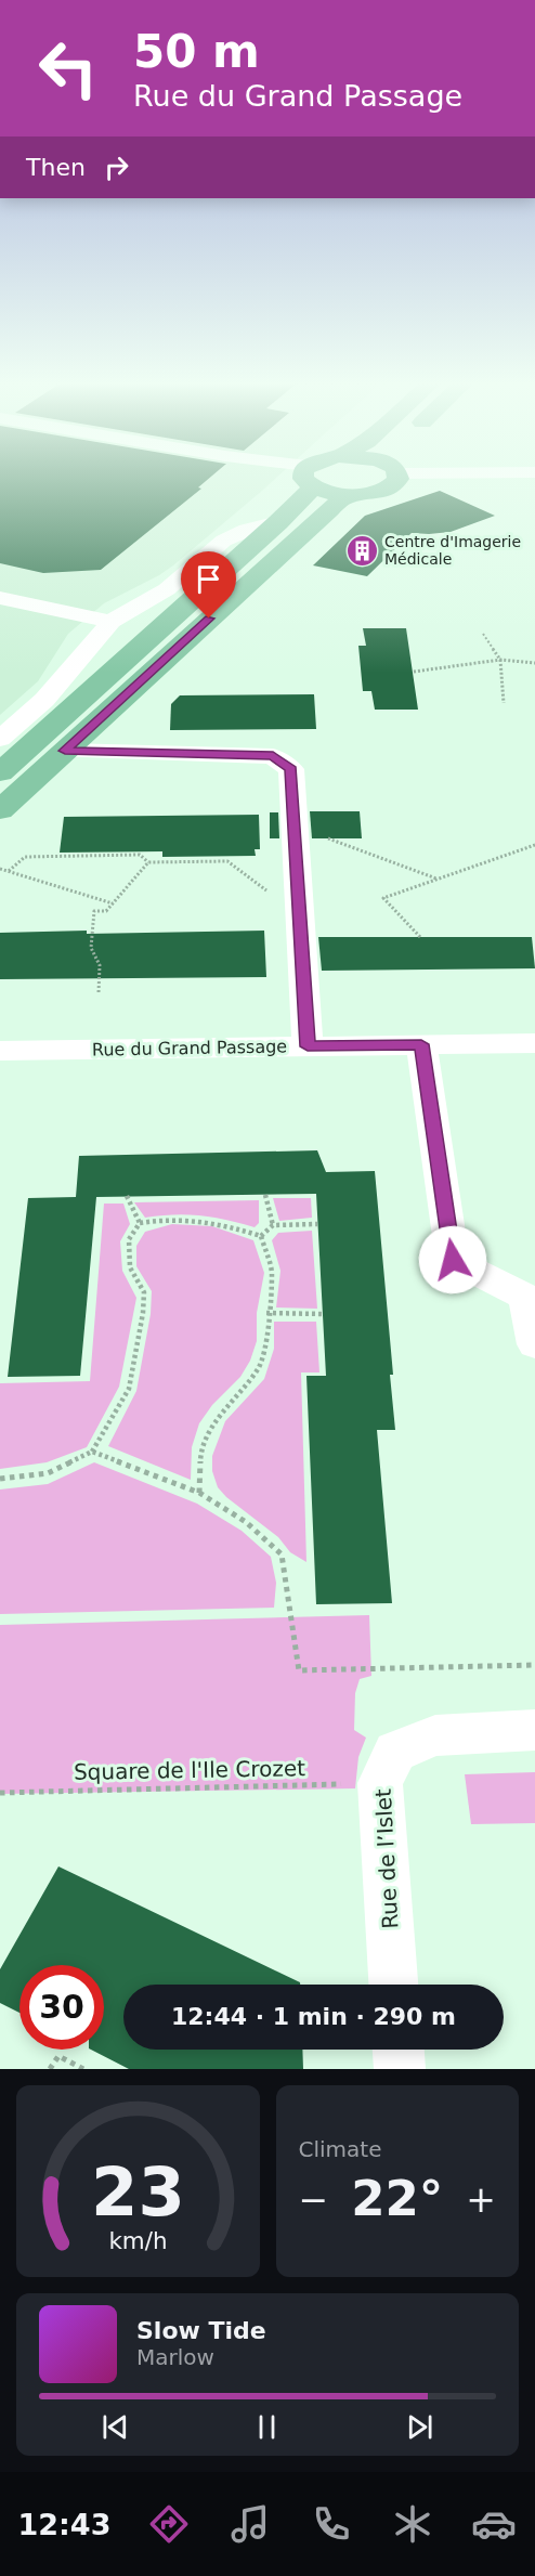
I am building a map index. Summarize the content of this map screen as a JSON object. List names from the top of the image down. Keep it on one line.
{"streets":{"street":["Rue du Grand Passage","Rue de l’Islet"],"path":["Square de l'Ile Crozet"]},"crossings":[["Square de l'Ile Crozet","Rue de l’Islet"]],"places":{"building":["Centre d'Imagerie Médicale"]},"page":{"turn":["50 m","Rue du Grand Passage"],"then":"Then","limit":"30","trip":"12:44 · 1 min · 290 m","tile":"Climate","heat":["−","22°","+"],"song":["Slow Tide","Marlow"],"tabs":"12:43","gauge":["23","km/h"]}}
